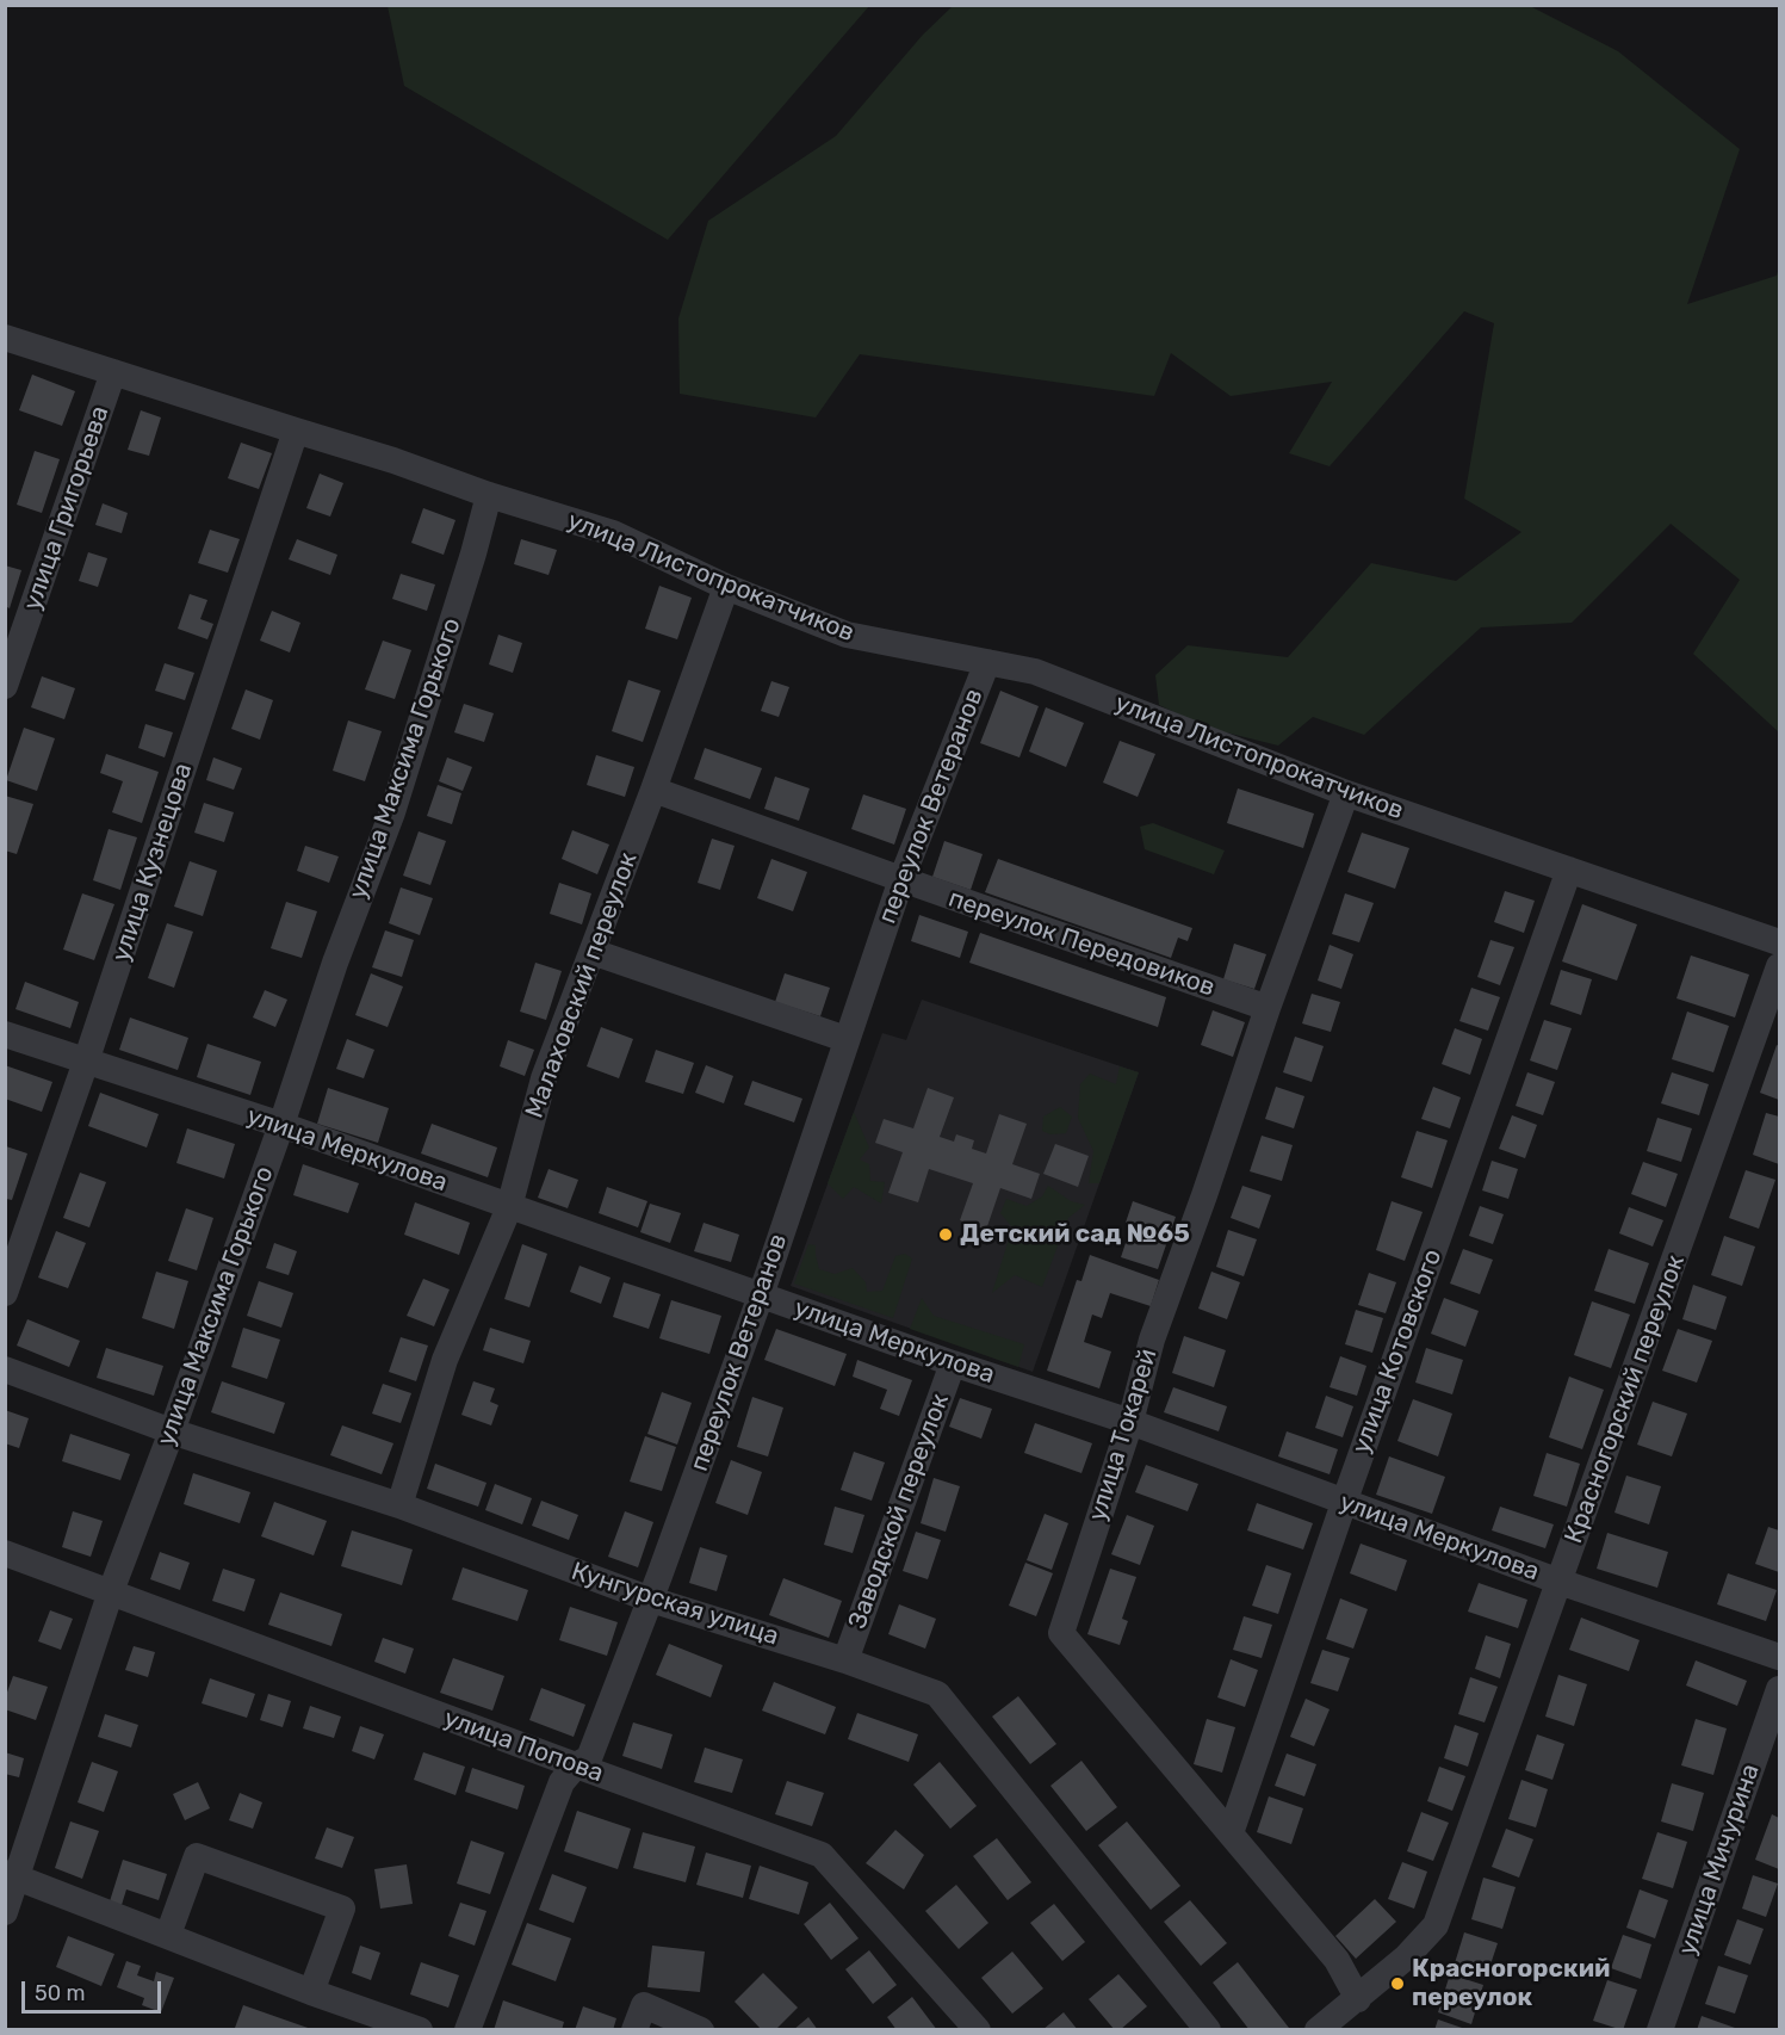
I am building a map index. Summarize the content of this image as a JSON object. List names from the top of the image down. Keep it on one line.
{"streets":{"street":["улица Григорьева","улица Листопрокатчиков","улица Максима Горького","переулок Ветеранов","улица Кузнецова","переулок Передовиков","Малаховский переулок","улица Меркулова","улица Котовского","Красногорский переулок","улица Токарей","Заводской переулок","Кунгурская улица","улица Попова","улица Мичурина"]},"crossings":[["улица Григорьева","улица Листопрокатчиков"],["улица Листопрокатчиков","улица Максима Горького"],["улица Листопрокатчиков","переулок Ветеранов"],["улица Листопрокатчиков","улица Кузнецова"],["улица Листопрокатчиков","Малаховский переулок"],["улица Листопрокатчиков","улица Котовского"],["улица Листопрокатчиков","улица Токарей"],["улица Максима Горького","улица Меркулова"],["улица Максима Горького","Кунгурская улица"],["улица Максима Горького","улица Попова"],["переулок Ветеранов","переулок Передовиков"],["переулок Ветеранов","улица Меркулова"],["переулок Ветеранов","Кунгурская улица"],["переулок Ветеранов","улица Попова"],["улица Кузнецова","улица Меркулова"],["переулок Передовиков","Малаховский переулок"],["переулок Передовиков","улица Токарей"],["Малаховский переулок","улица Меркулова"],["Малаховский переулок","Кунгурская улица"],["улица Меркулова","улица Котовского"],["улица Меркулова","Красногорский переулок"],["улица Меркулова","улица Токарей"],["улица Меркулова","Заводской переулок"],["улица Котовского","улица Токарей"],["Красногорский переулок","улица Токарей"],["Заводской переулок","Кунгурская улица"]],"places":["Детский сад №65","Красногорский переулок"],"scale_bar":"50 m"}
